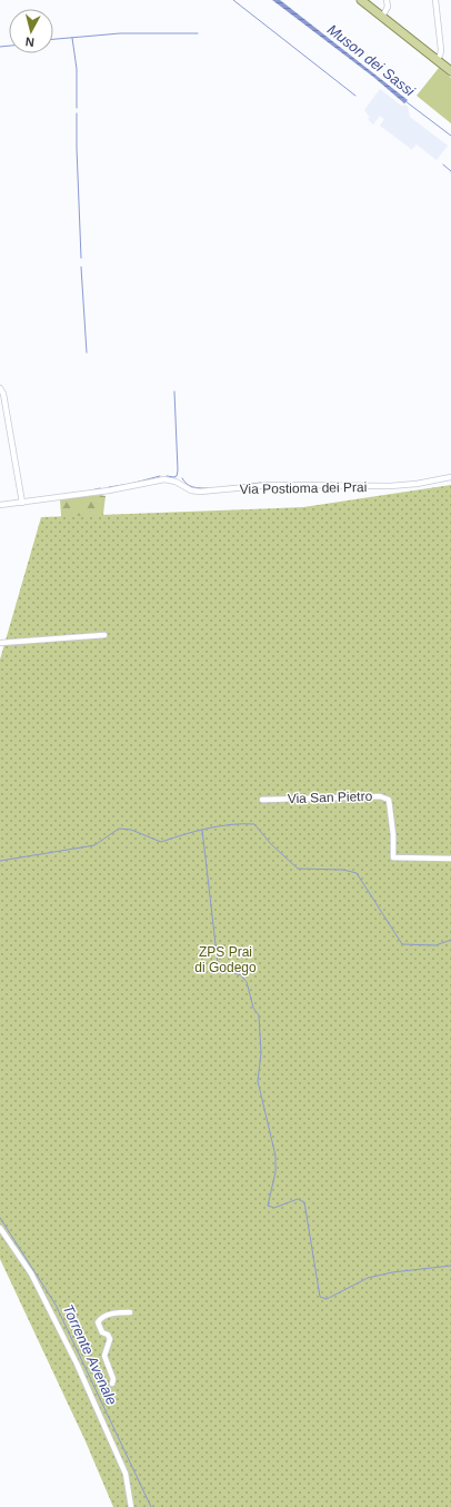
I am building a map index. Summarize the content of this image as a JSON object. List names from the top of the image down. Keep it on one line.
{"streets":{"street":["Via Postioma dei Prai","Via San Pietro"]},"water":["Muson dei Sassi","Torrente Avenale"],"parks":["ZPS Prai di Godego"],"north":"bottom"}
